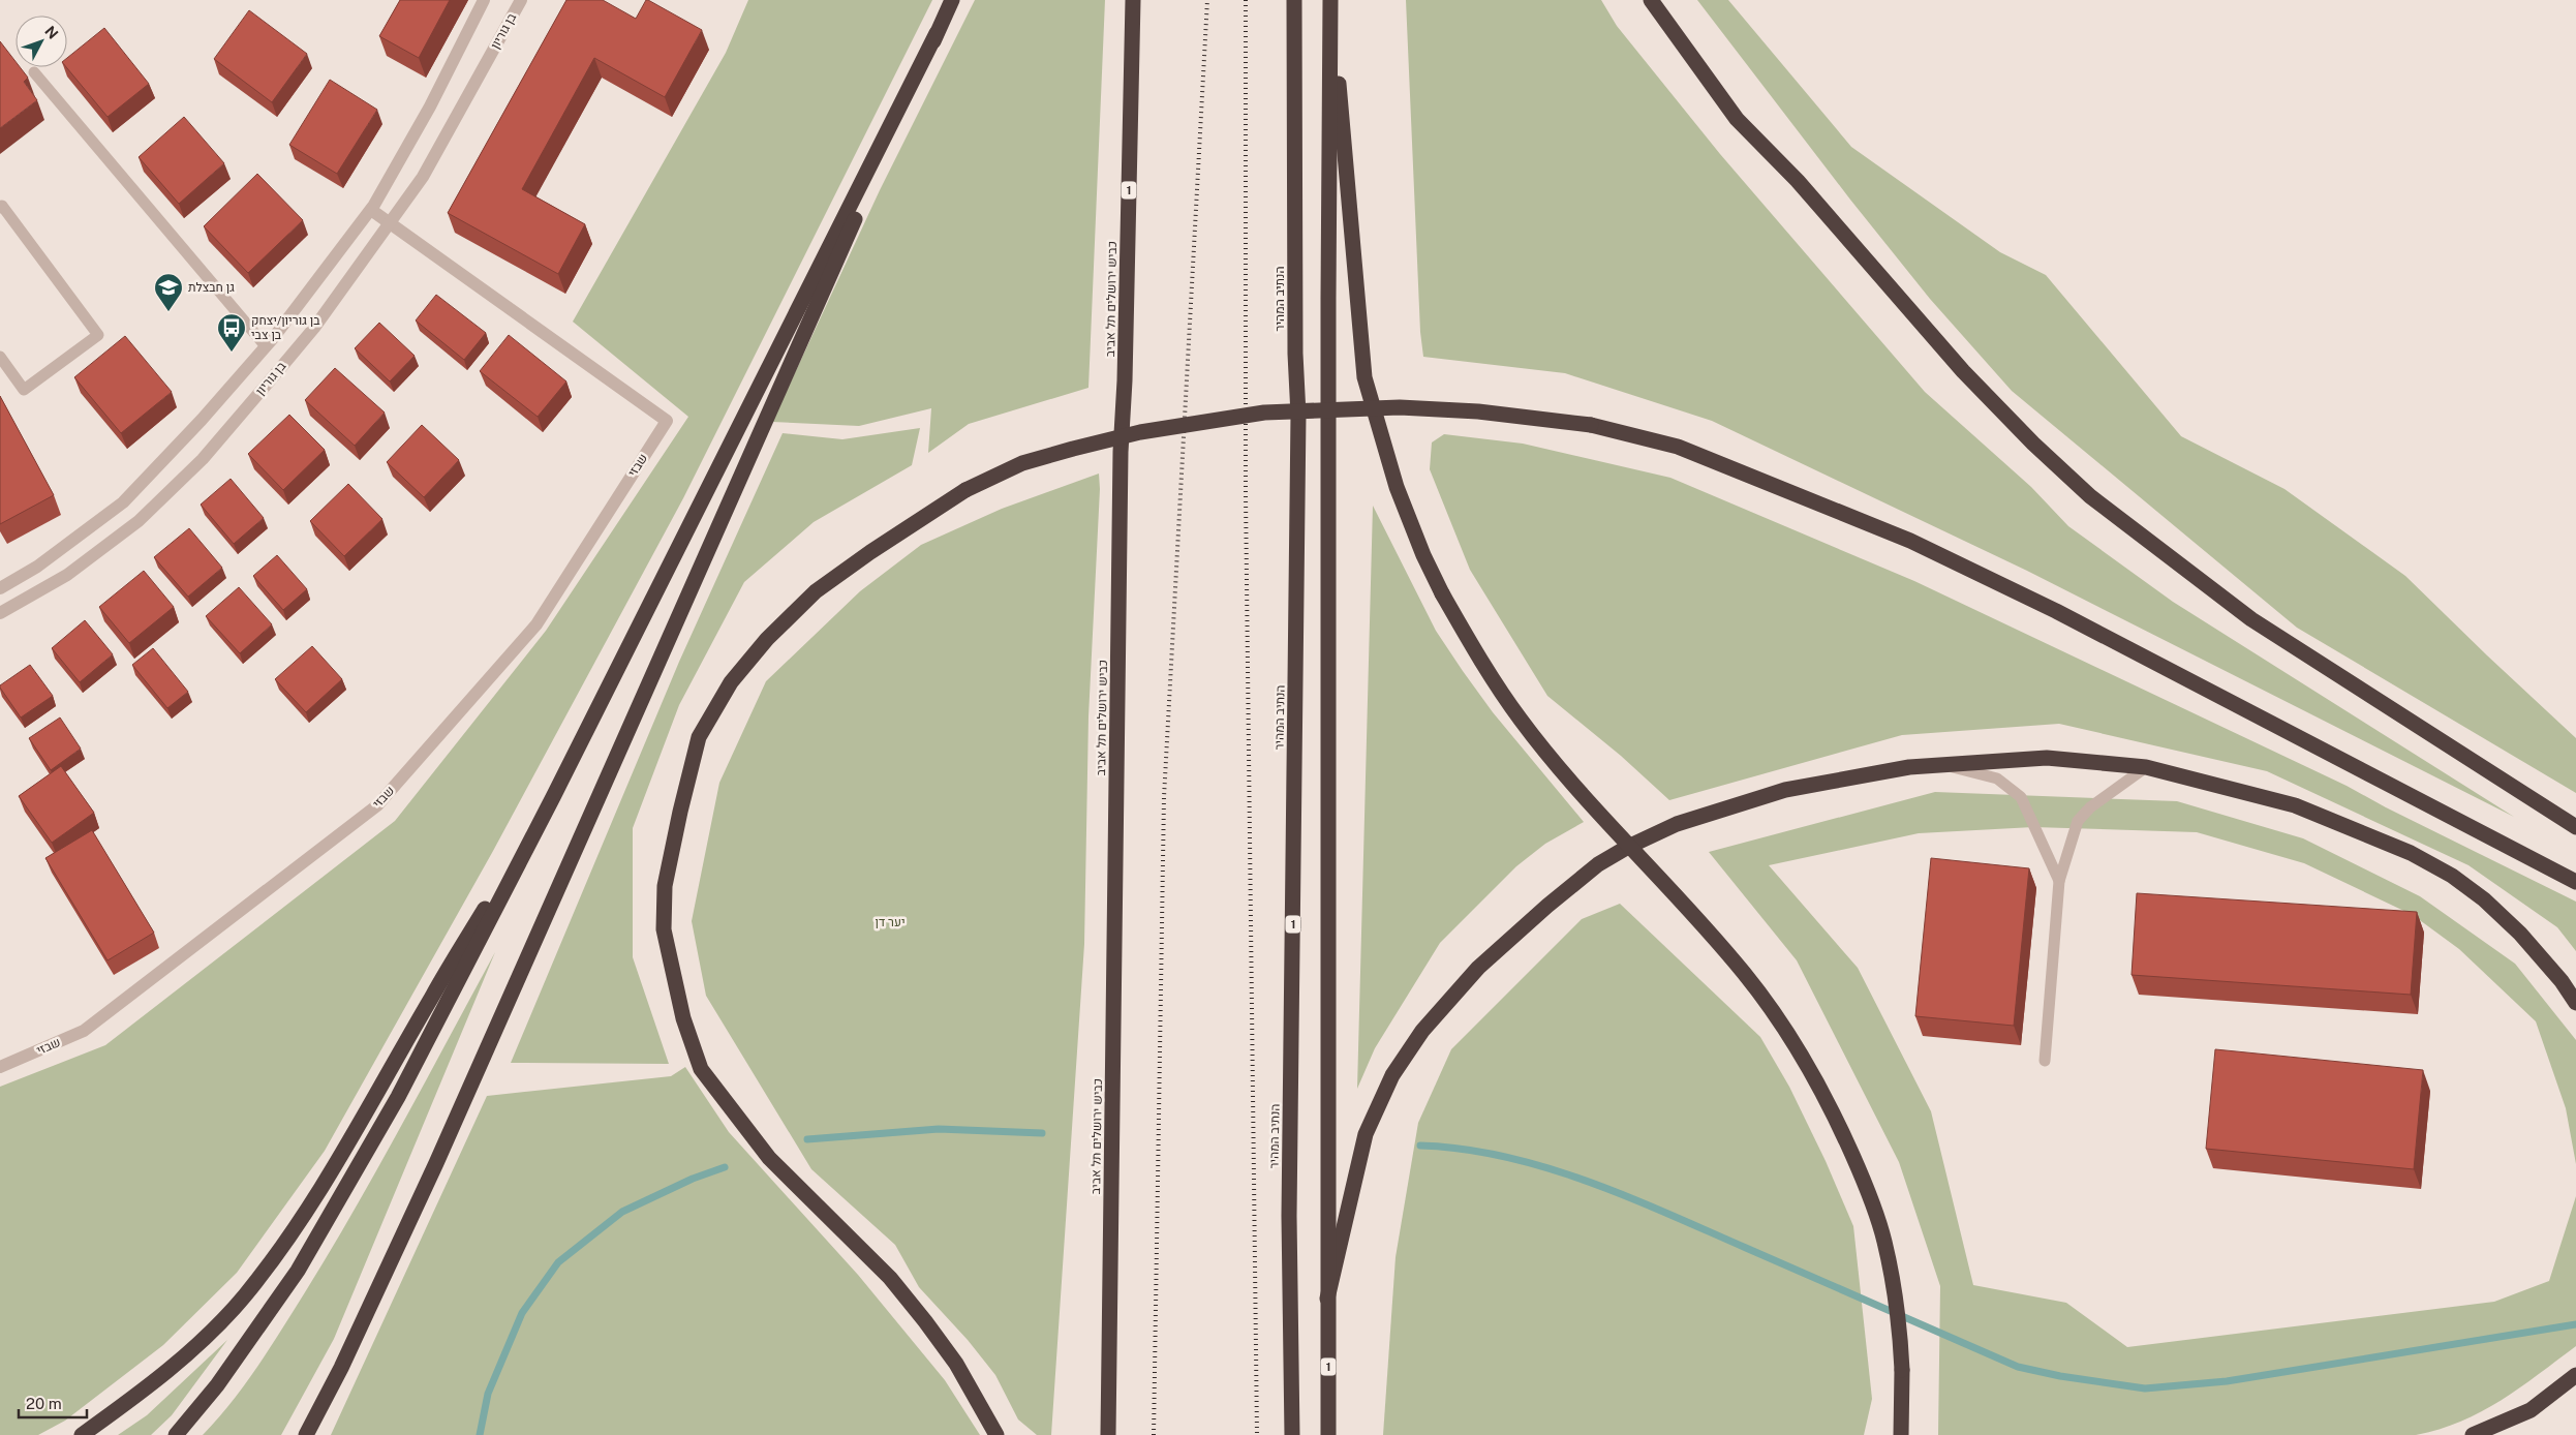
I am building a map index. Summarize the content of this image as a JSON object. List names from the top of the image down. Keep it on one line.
{"streets":{"highway":["1","כביש ירושלים תל אביב","הנתיב המהיר"],"street":["בן גוריון","שבזי"]},"crossings":[["בן גוריון","שבזי"]],"parks":["יער דן"],"places":{"school or university":["גן חבצלת"],"bus stop":["בן גוריון/יצחק בן צבי"]},"scale_bar":"20 m","north":"top right"}
